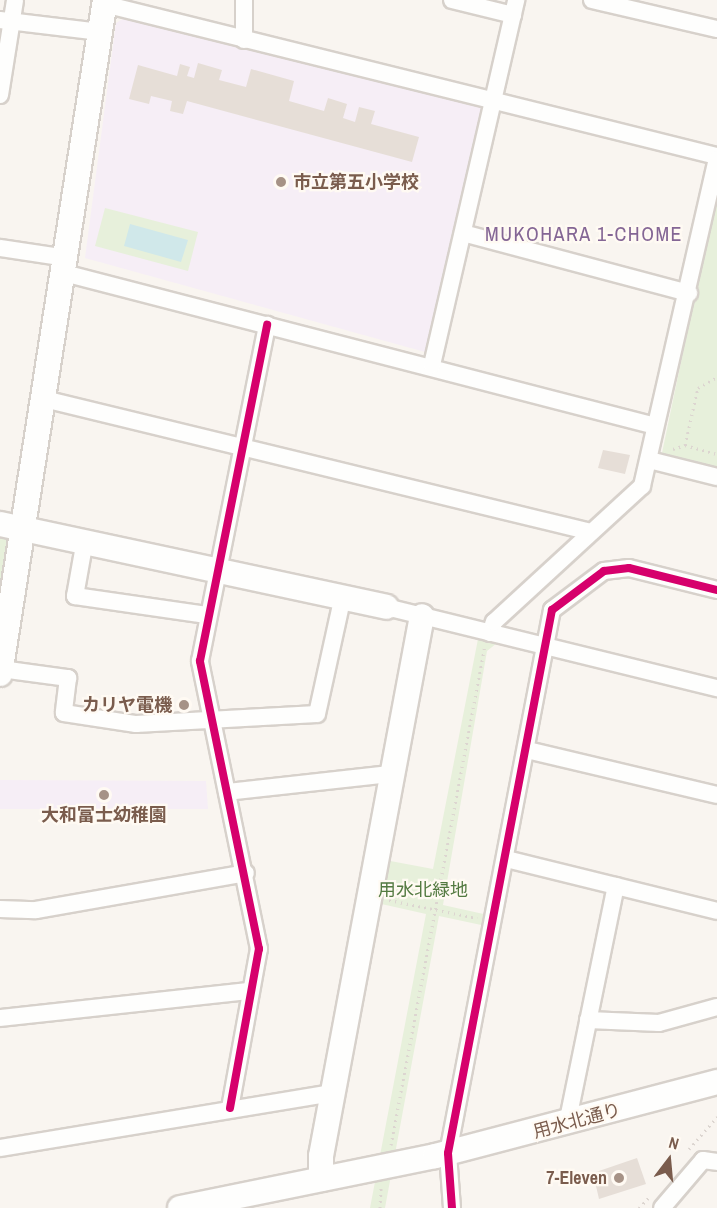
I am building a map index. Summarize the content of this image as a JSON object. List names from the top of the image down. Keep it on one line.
{"streets":{"street":["用水北通り"]},"districts":["MUKOHARA 1-CHOME"],"parks":["用水北緑地"],"places":["市立第五小学校","カリヤ電機","大和富士幼稚園","7-Eleven"],"north":"top"}
